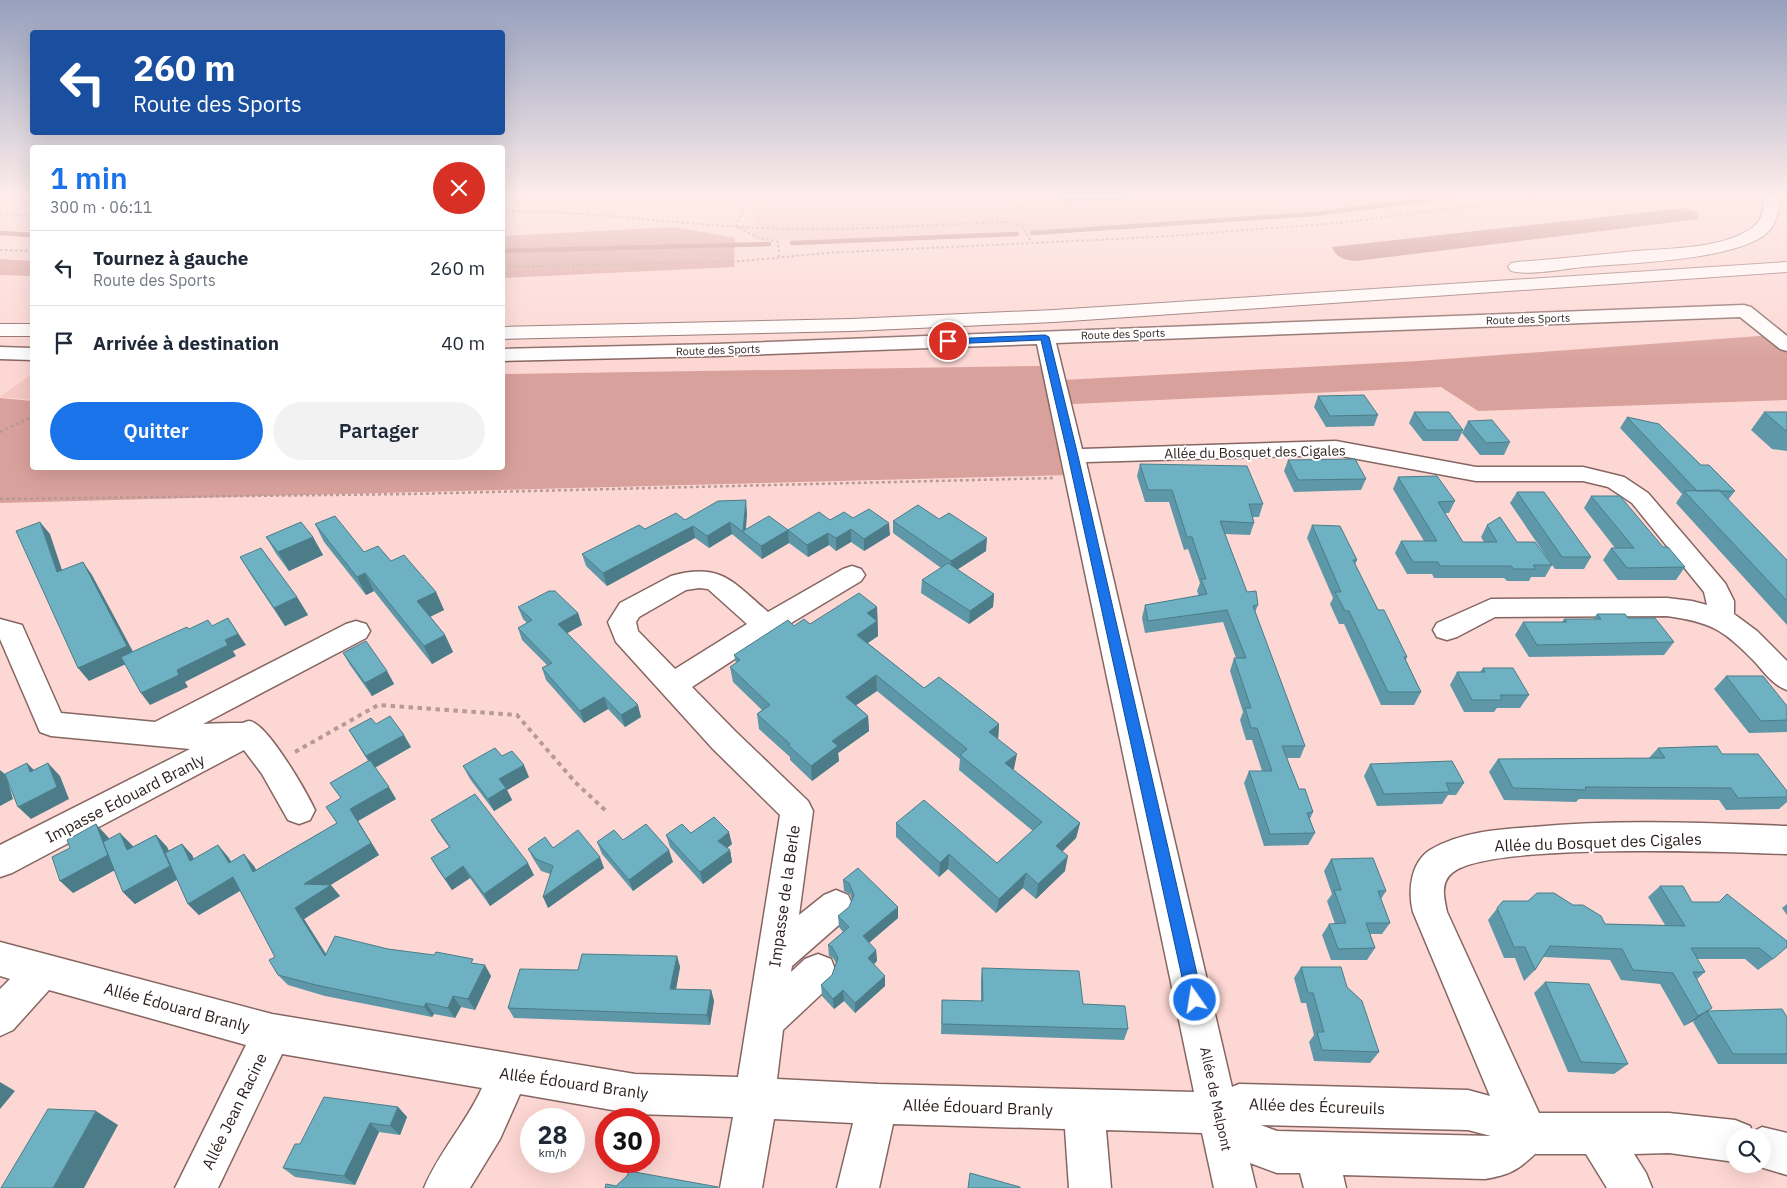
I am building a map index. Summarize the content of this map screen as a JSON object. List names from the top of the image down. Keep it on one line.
{"streets":{"street":["Route des Sports","Allée du Bosquet des Cigales","Impasse Edouard Branly","Impasse de la Berle","Allée Édouard Branly","Allée de Malpont","Allée des Écureuils","Allée Jean Racine"]},"crossings":[["Route des Sports","Allée de Malpont"],["Allée du Bosquet des Cigales","Allée de Malpont"],["Allée du Bosquet des Cigales","Allée des Écureuils"],["Impasse de la Berle","Allée Édouard Branly"],["Allée Édouard Branly","Allée de Malpont"],["Allée Édouard Branly","Allée des Écureuils"],["Allée Édouard Branly","Allée Jean Racine"],["Allée de Malpont","Allée des Écureuils"]],"page":{"turn":["260 m","Route des Sports"],"heading":["1 min","300 m · 06:11"],"list":[{"name":"Tournez à gauche","note":"Route des Sports","value":"260 m"},{"name":"Arrivée à destination","value":"40 m"}],"buttons":["Quitter","Partager"],"speed":"28 km/h","limit":"30"}}
